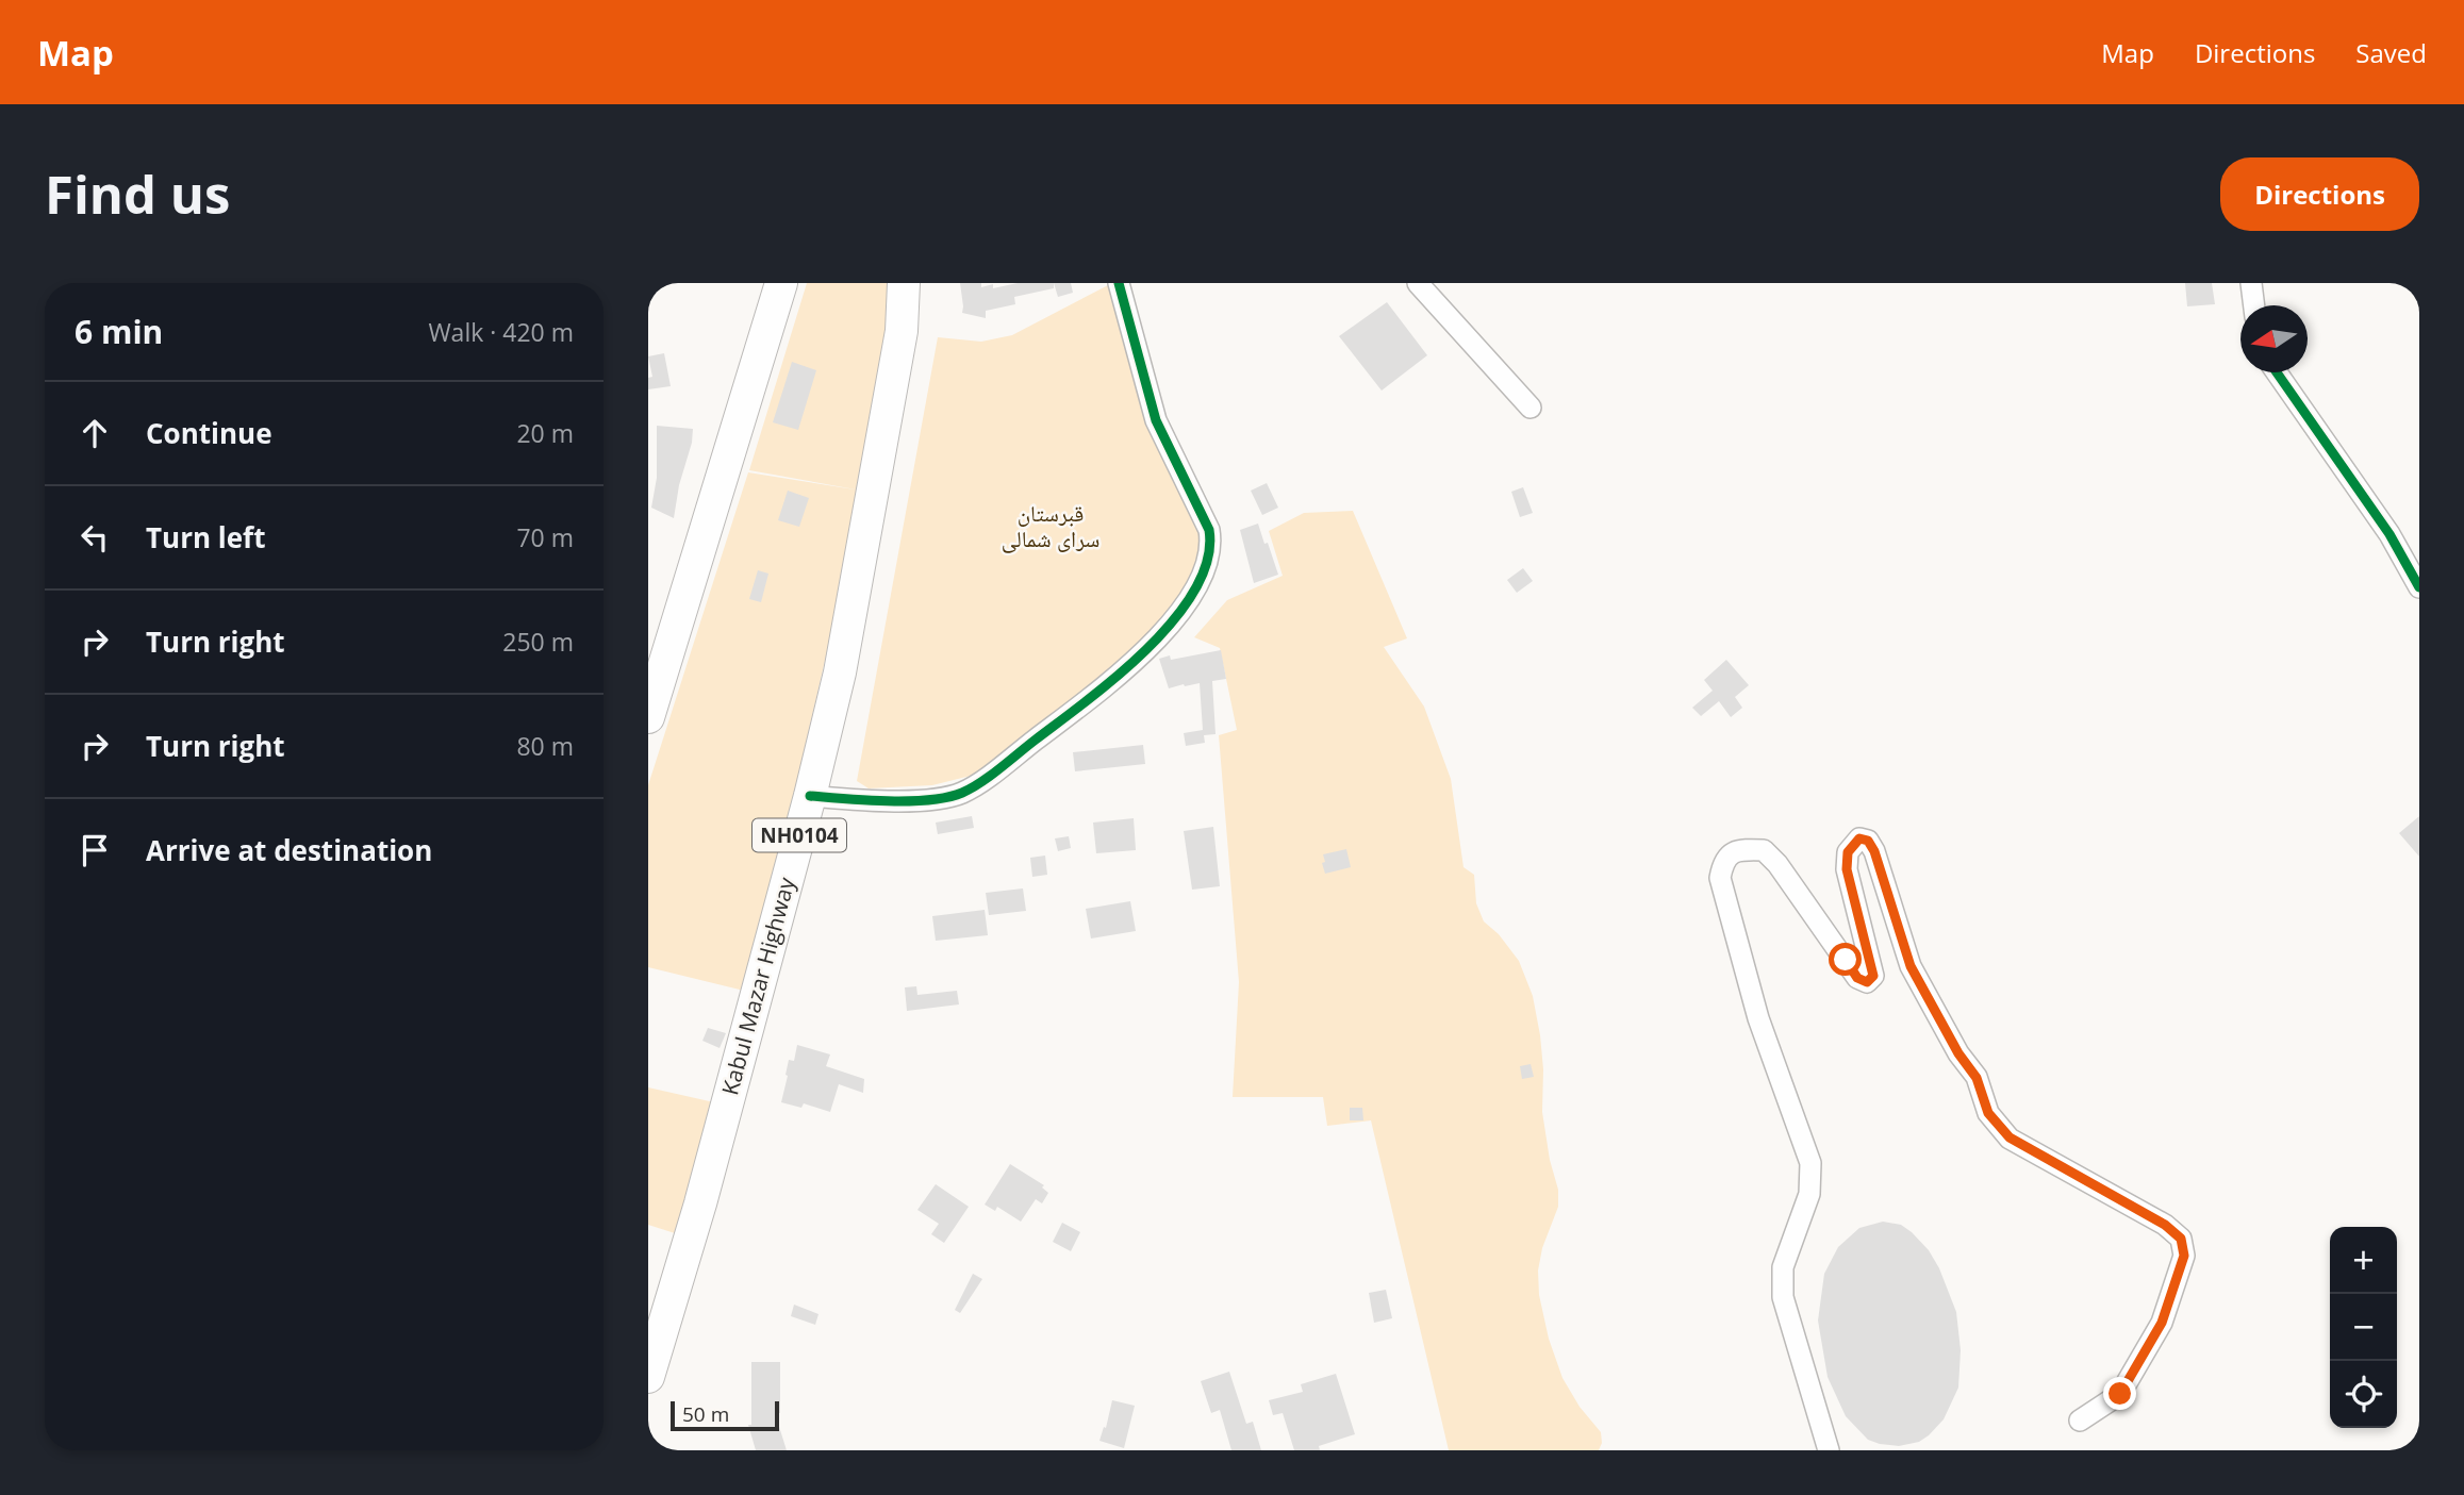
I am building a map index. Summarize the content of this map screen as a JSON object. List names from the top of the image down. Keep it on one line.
{"streets":{"highway":["NH0104","Kabul Mazar Highway"]},"parks":["قبرستان سرای شمالی"],"scale_bar":"50 m","north":"left","page":{"header":"Map","nav":["Map","Directions","Saved"],"buttons":"Directions","title":"Find us","heading":["6 min","Walk · 420 m"],"list":[["Continue","20 m"],["Turn left","70 m"],["Turn right","250 m"],["Turn right","80 m"],"Arrive at destination"],"map_buttons":["+","−"],"scale":"50 m"}}
